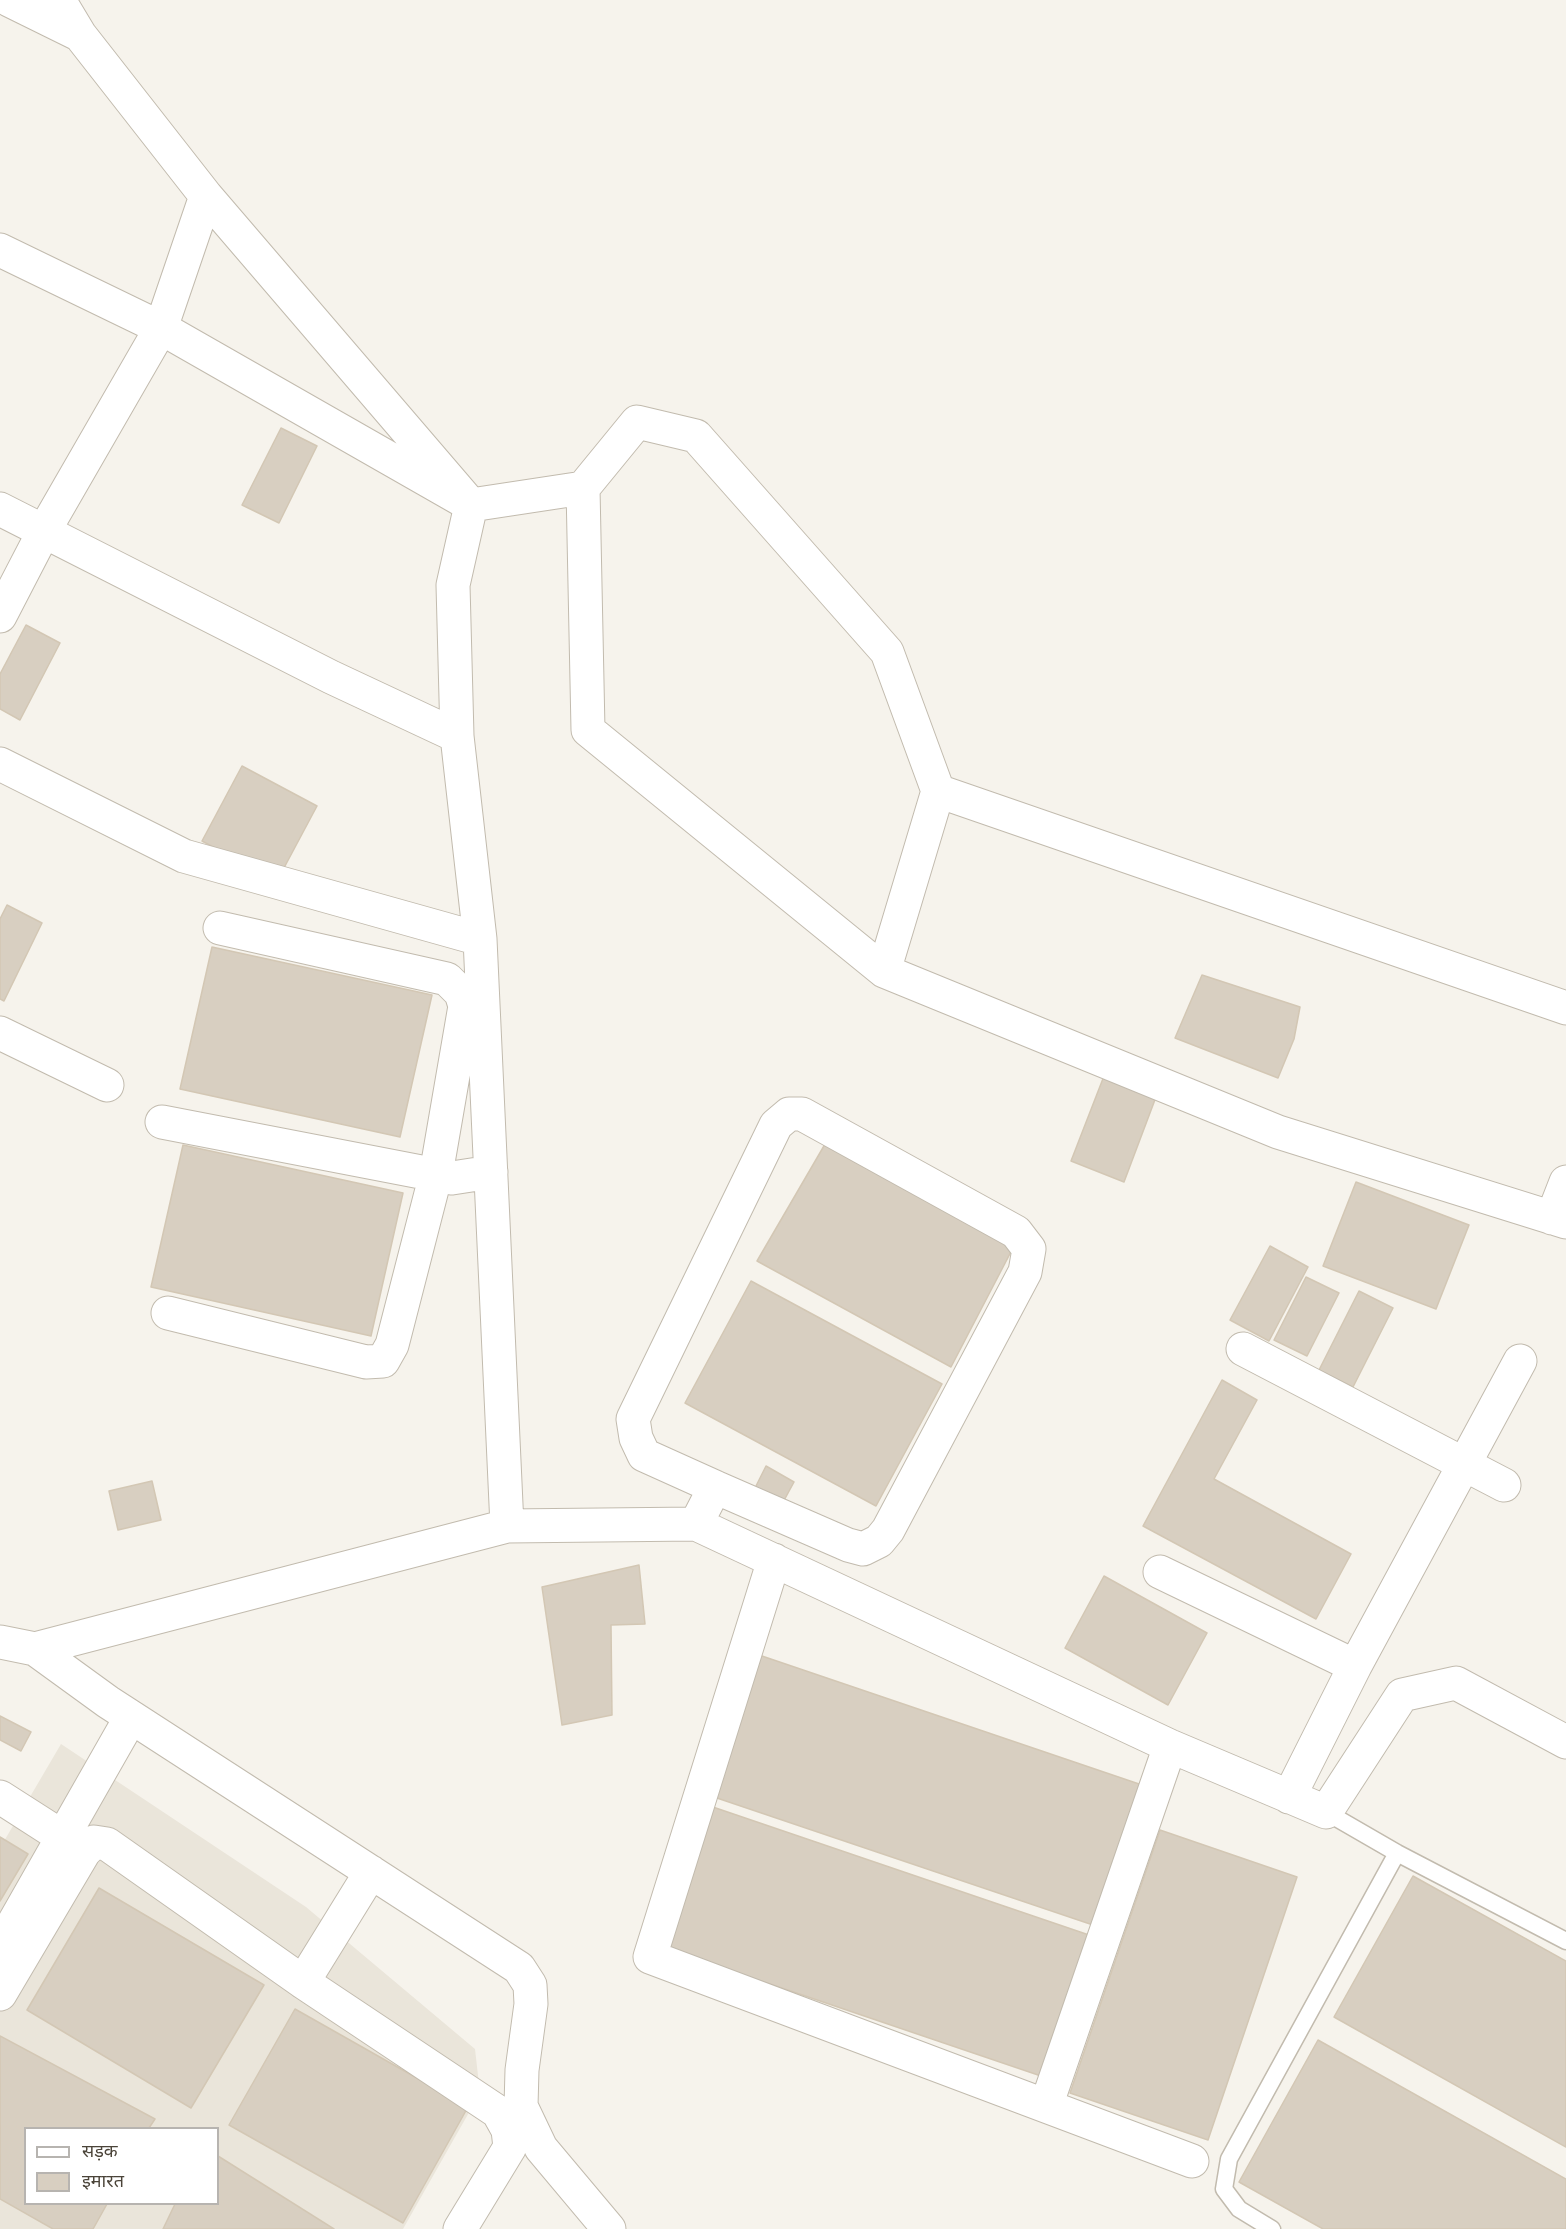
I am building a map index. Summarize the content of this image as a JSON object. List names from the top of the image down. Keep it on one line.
{"legend":["सड़क","इमारत"]}
